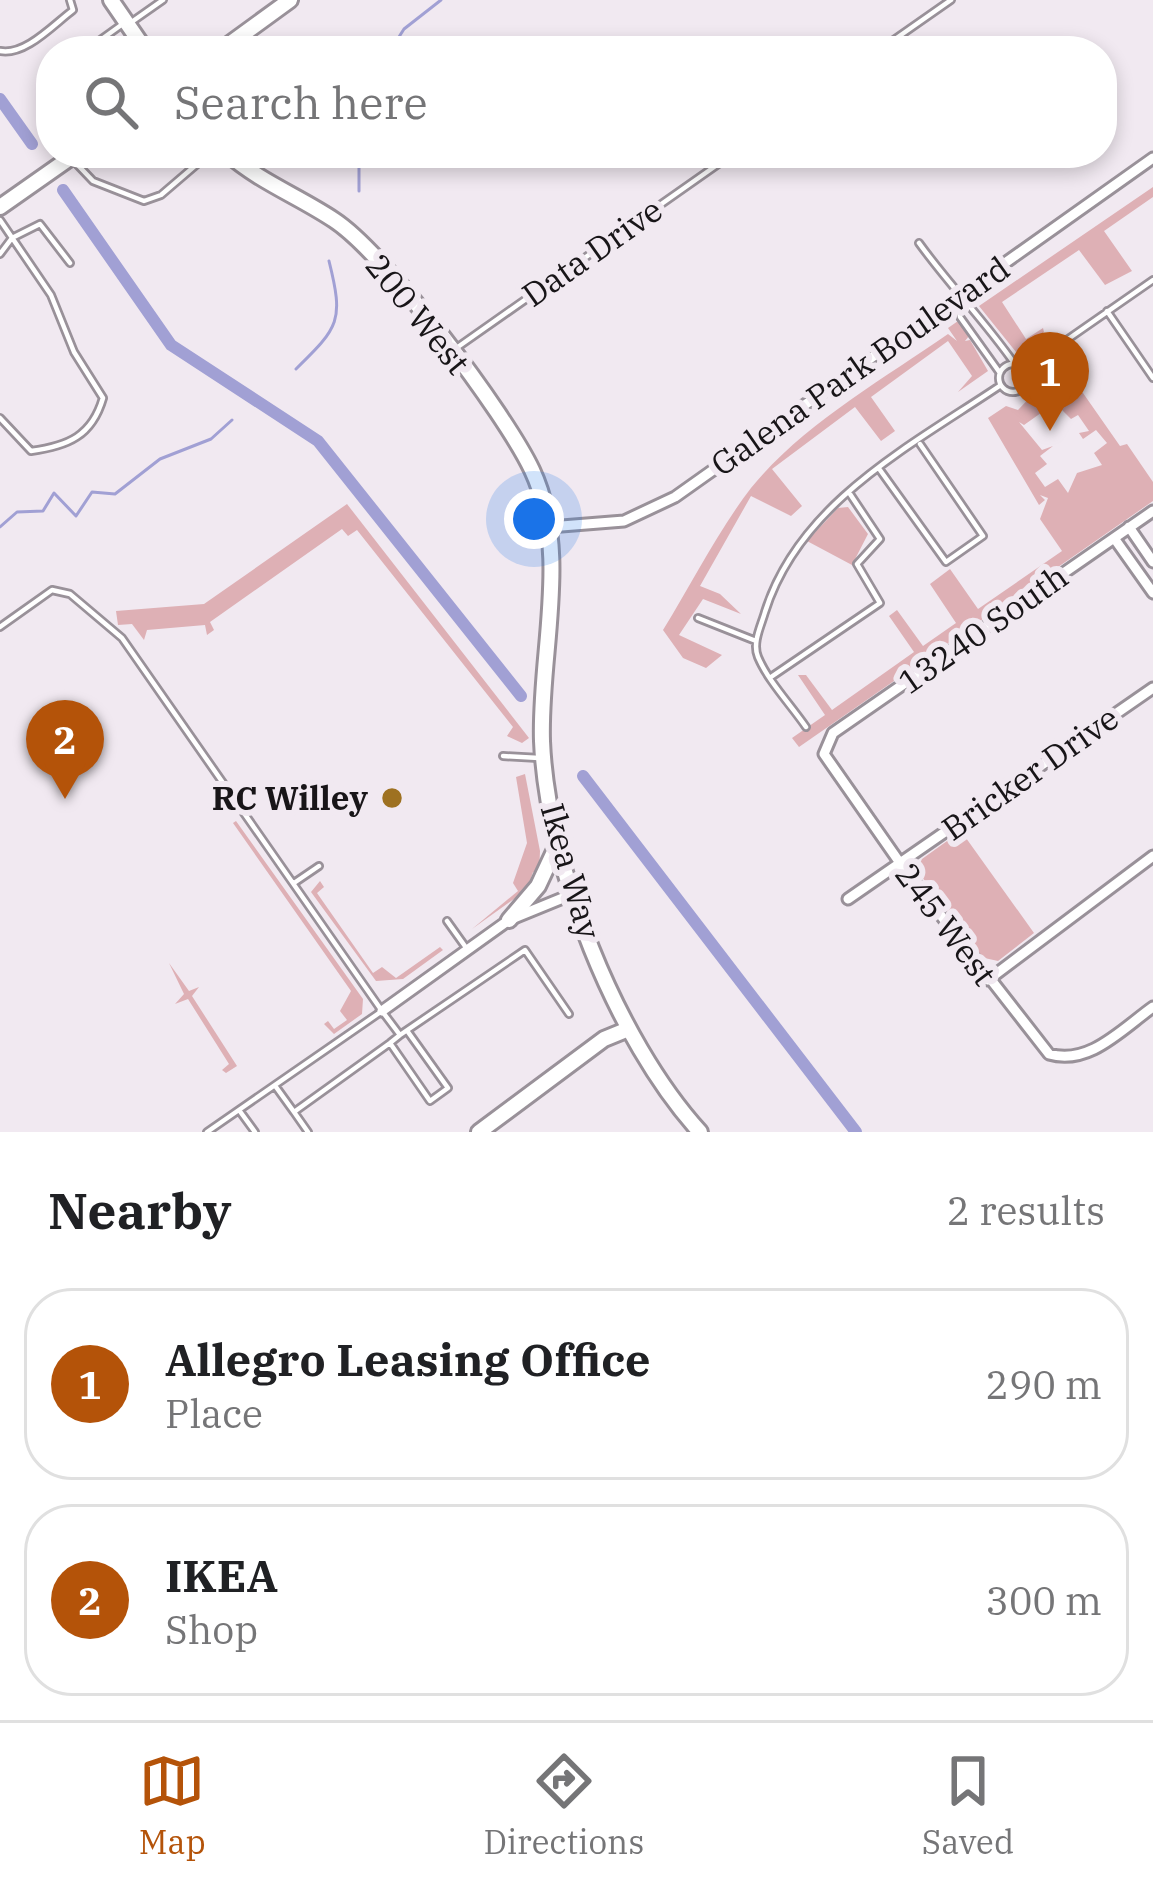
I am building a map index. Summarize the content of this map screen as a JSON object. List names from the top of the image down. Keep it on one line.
{"streets":{"main road":["200 West","Ikea Way"],"street":["Galena Park Boulevard","13240 South","Bricker Drive","245 West"],"lane":["Data Drive"]},"crossings":[["Data Drive","200 West"],["200 West","Galena Park Boulevard"],["200 West","Ikea Way"],["Galena Park Boulevard","Ikea Way"],["13240 South","245 West"],["Bricker Drive","245 West"]],"places":["RC Willey"],"page":{"search":"Search here","pins":["1","2"],"heading":["Nearby","2 results"],"list":[{"mark":"1","name":"Allegro Leasing Office","note":"Place","value":"290 m"},{"mark":"2","name":"IKEA","note":"Shop","value":"300 m"}],"nav":["Map","Directions","Saved"]}}
